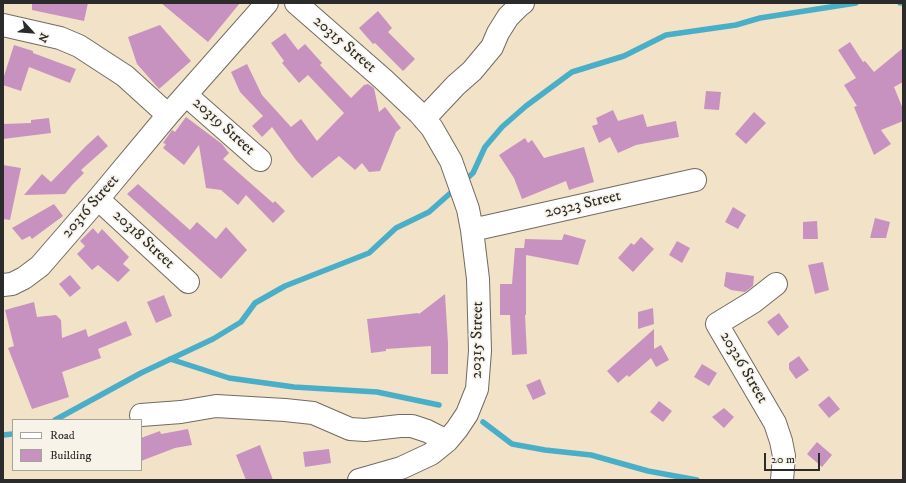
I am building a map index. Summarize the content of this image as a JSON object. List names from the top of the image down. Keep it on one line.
{"streets":{"street":["20315 Street","20319 Street","20323 Street","20316 Street","20318 Street","20326 Street"]},"crossings":[["20315 Street","20323 Street"],["20319 Street","20316 Street"],["20316 Street","20318 Street"]],"legend":["Road","Building"],"scale_bar":"20 m","north":"bottom right"}
